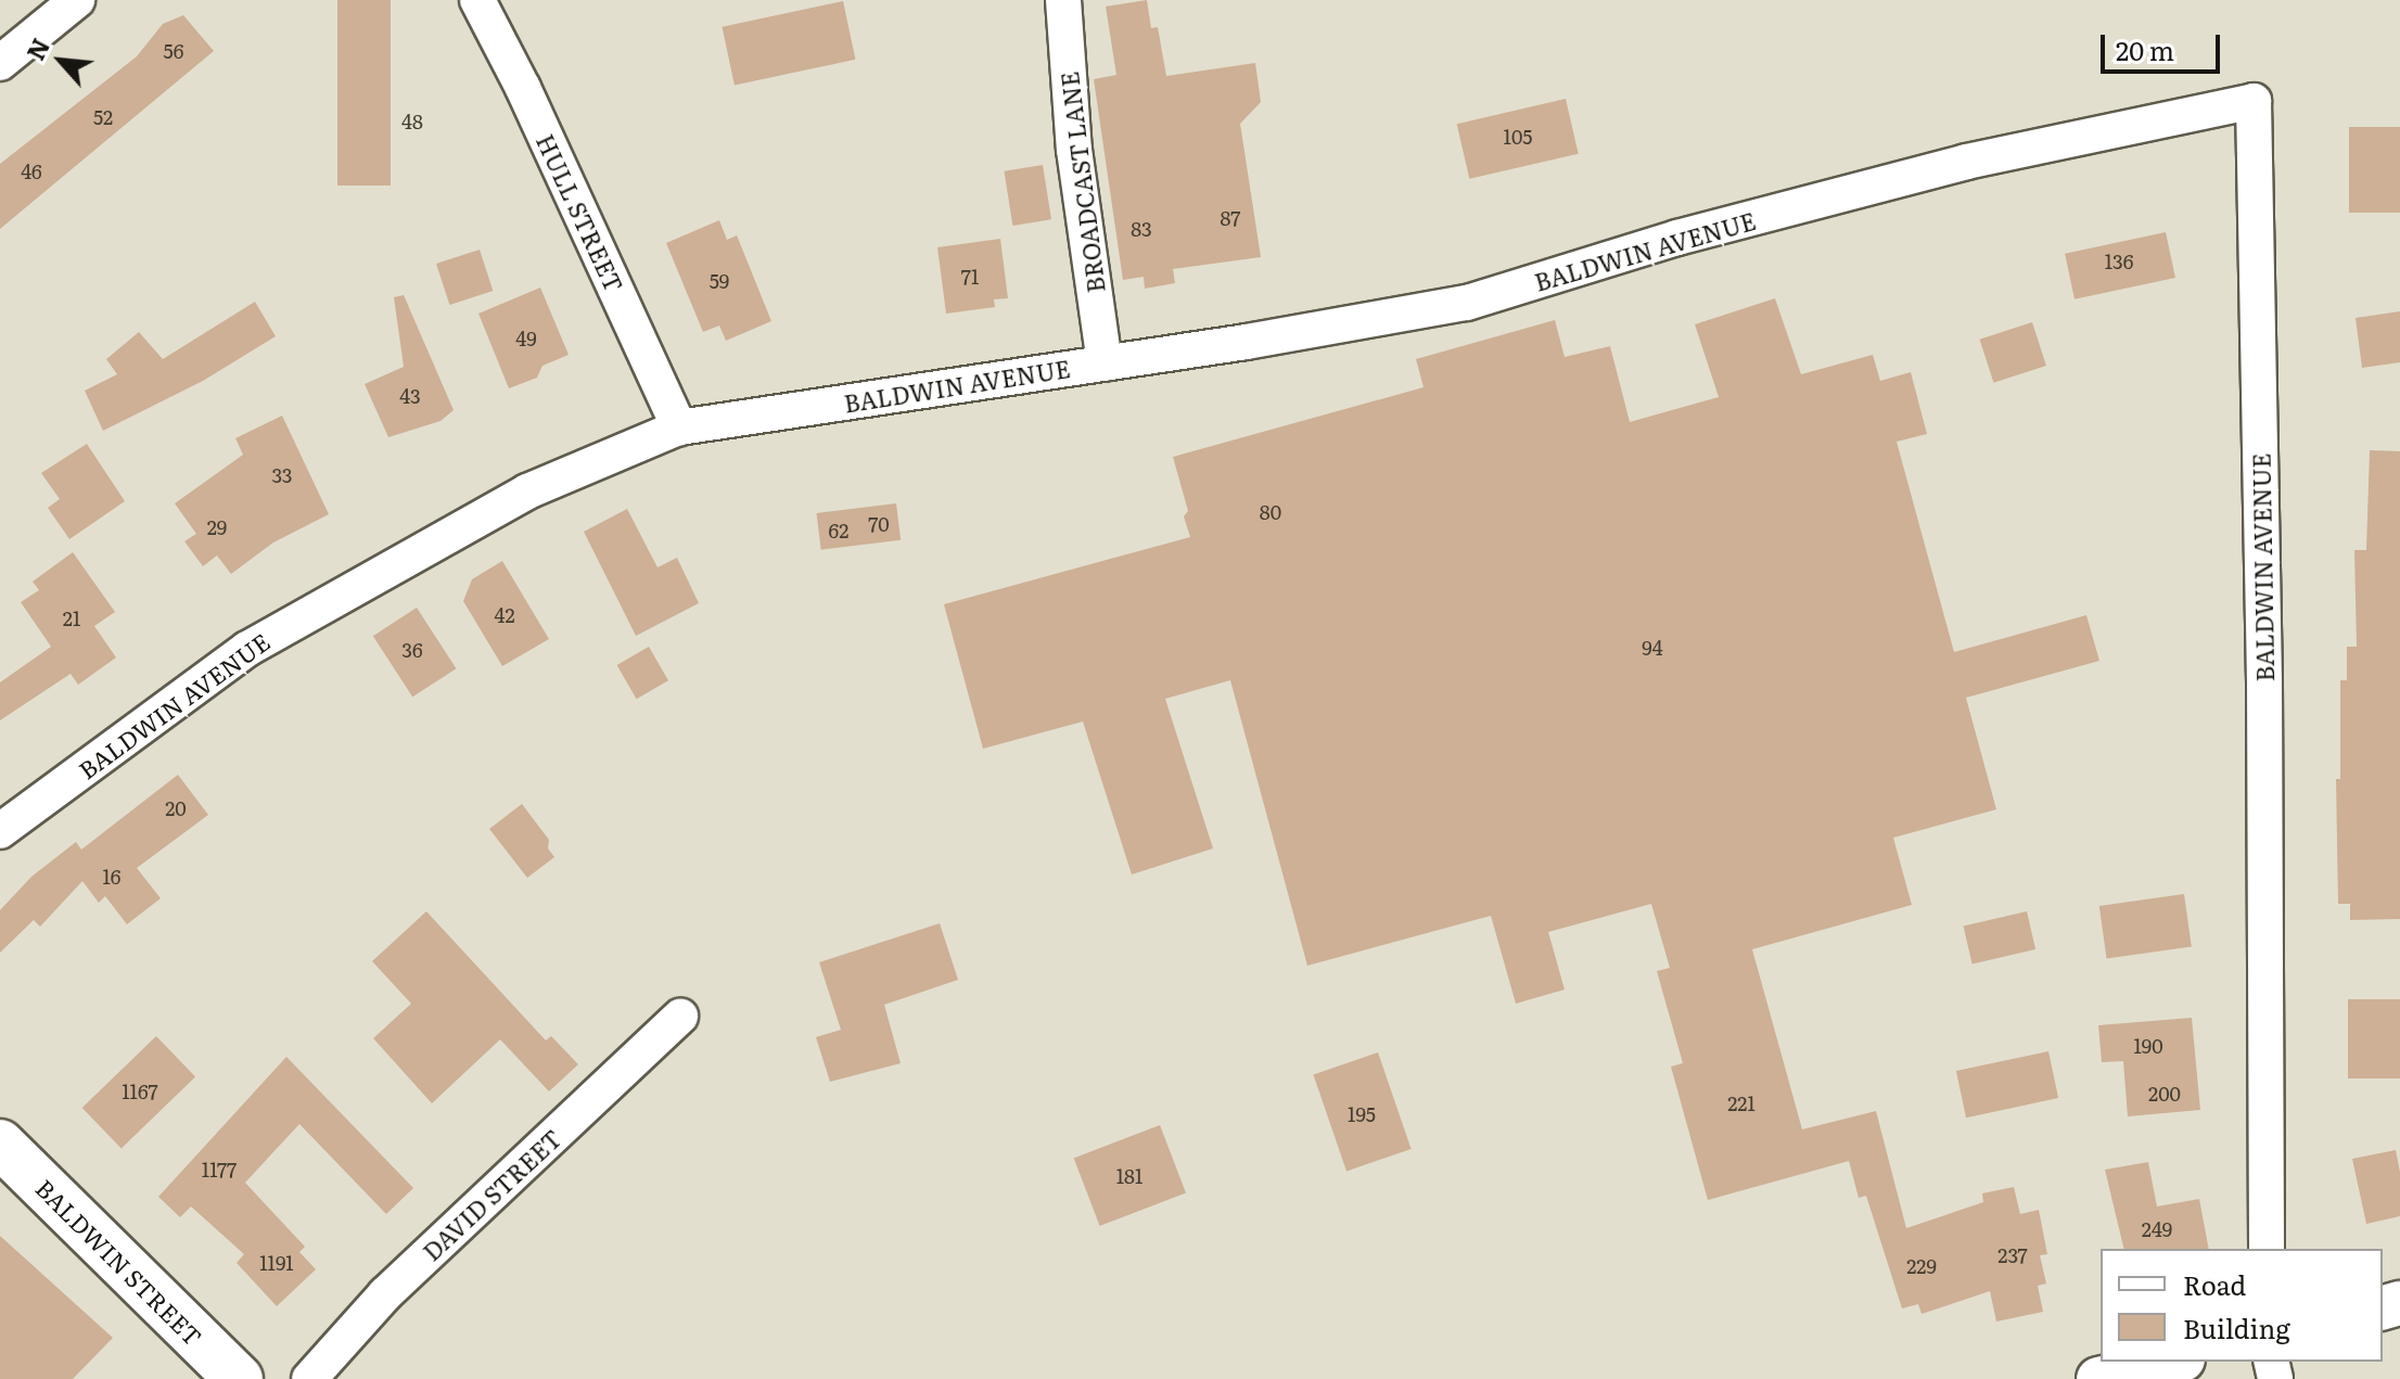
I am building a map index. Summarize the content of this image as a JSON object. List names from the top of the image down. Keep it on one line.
{"streets":{"main road":["BALDWIN STREET"],"street":["BROADCAST LANE","HULL STREET","BALDWIN AVENUE","DAVID STREET"]},"crossings":[["BROADCAST LANE","BALDWIN AVENUE"],["HULL STREET","BALDWIN AVENUE"]],"house_numbers":["56","52","48","105","46","87","83","136","71","59","49","43","33","80","70","29","62","42","21","94","36","20","16","190","1167","200","221","195","1177","181","249","237","1191","229"],"legend":["Road","Building"],"scale_bar":"20 m","north":"top left"}
